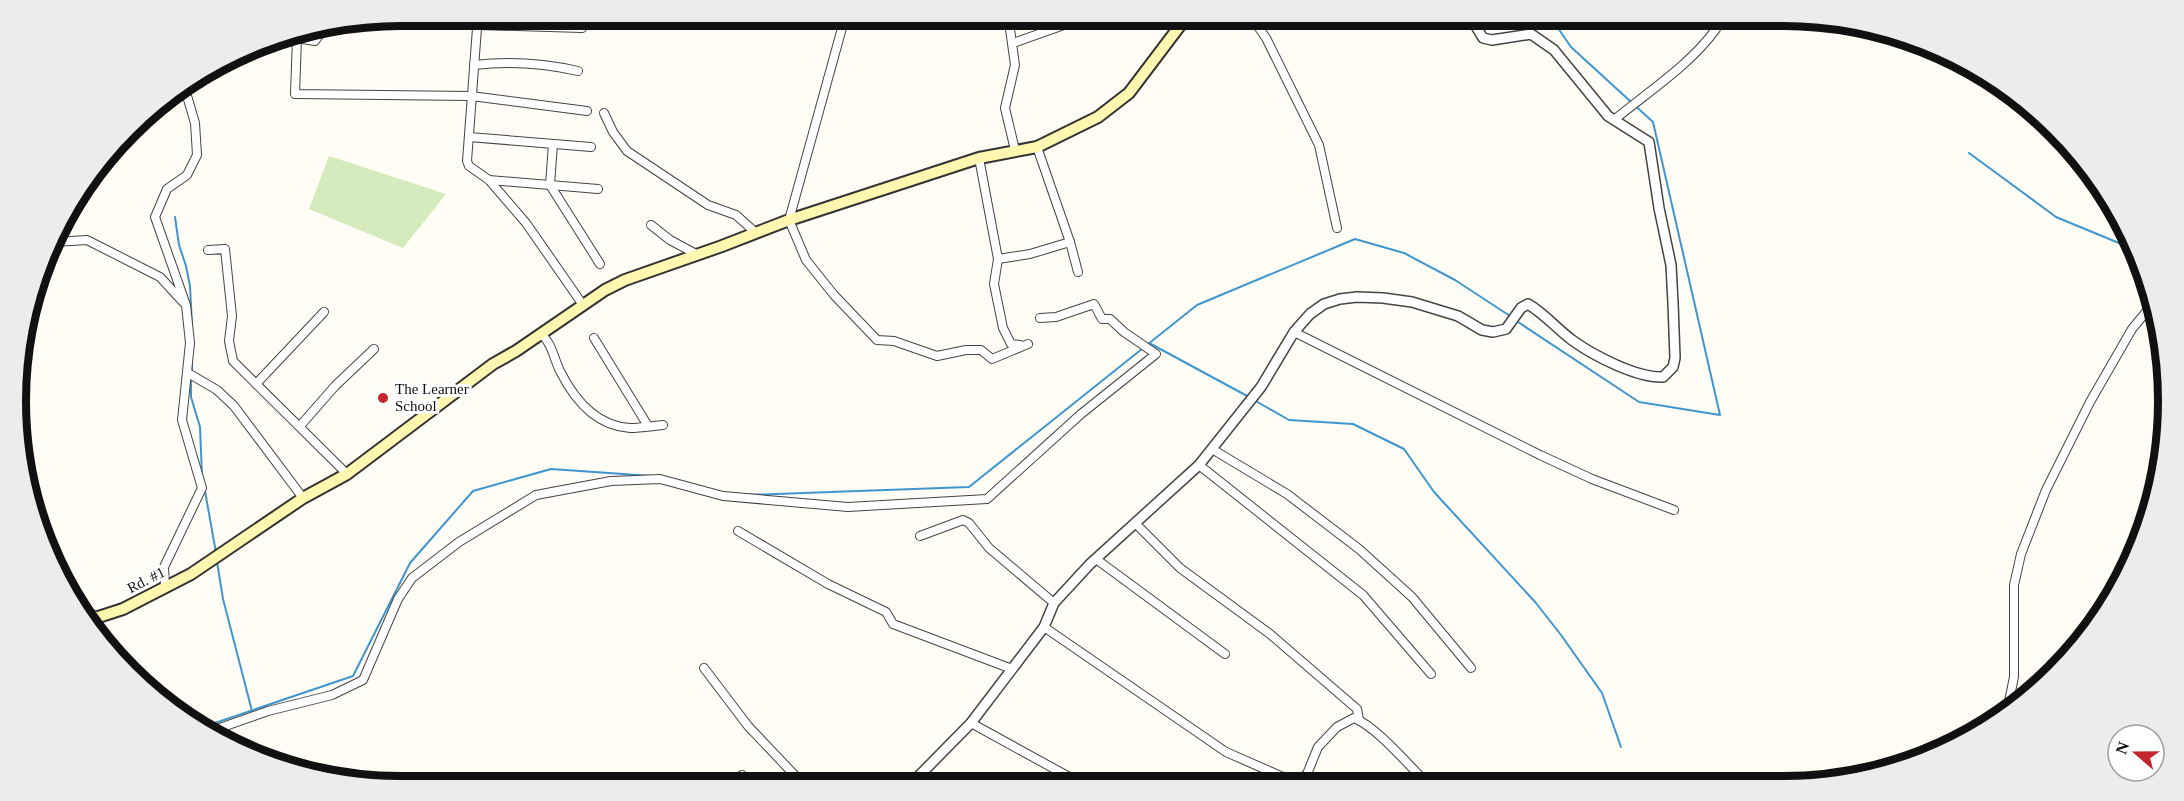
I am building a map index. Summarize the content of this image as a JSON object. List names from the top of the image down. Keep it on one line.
{"streets":{"main road":["Rd. #1"]},"places":["The Learner School"],"north":"left"}
